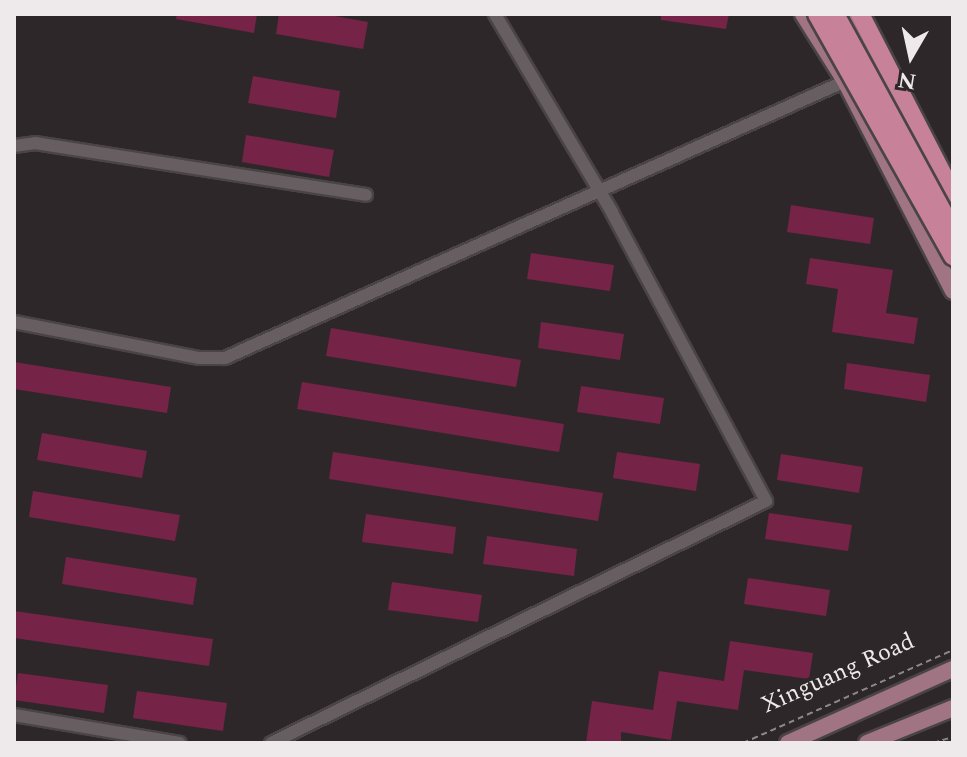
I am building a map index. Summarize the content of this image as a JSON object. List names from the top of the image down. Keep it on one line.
{"streets":{"main road":["Xinguang Road"]},"north":"bottom"}
